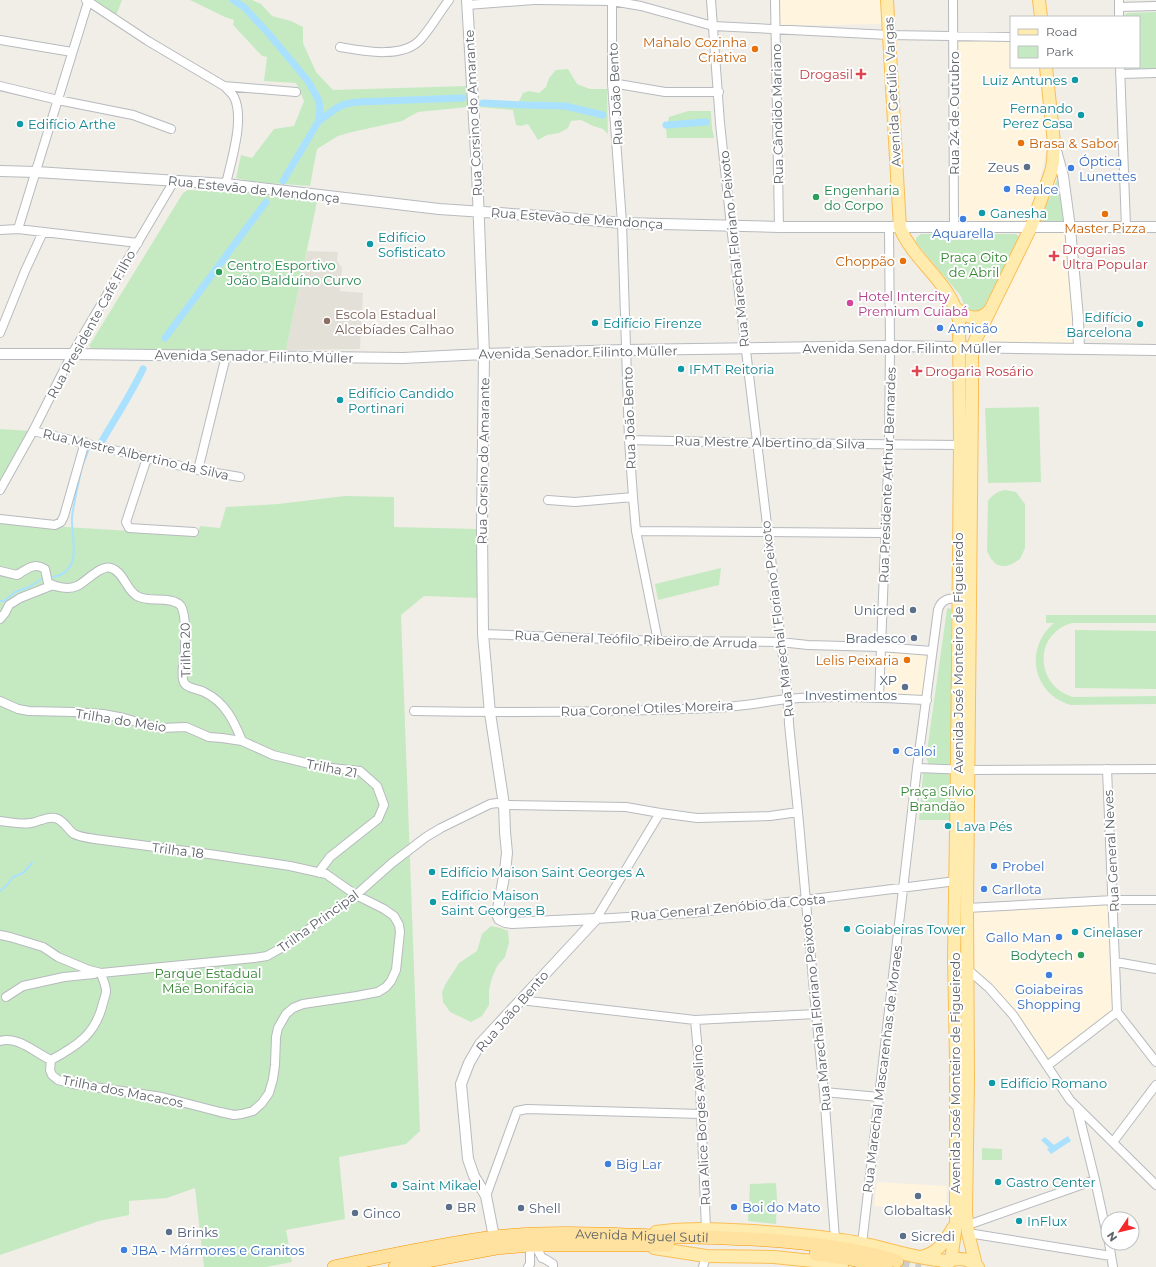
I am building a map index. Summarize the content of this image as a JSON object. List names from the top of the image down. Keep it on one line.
{"streets":{"highway":["Avenida Miguel Sutil"],"main road":["Avenida Getúlio Vargas","Avenida José Monteiro de Figueiredo"],"street":["Rua João Bento","Rua Corsino do Amarante","Rua 24 de Outubro","Rua Cândido Mariano","Rua Estevão de Mendonça","Rua Marechal Floriano Peixoto","Rua Presidente Café Filho","Avenida Senador Filinto Müller","Rua Mestre Albertino da Silva","Rua Presidente Arthur Bernardes","Rua General Teófilo Ribeiro de Arruda","Trilha 20","Rua Coronel Otiles Moreira","Trilha do Meio","Trilha 21","Trilha 18","Rua General Neves","Rua General Zenóbio da Costa","Trilha Principal","Rua Marechal Mascarenhas de Moraes","Trilha dos Macacos","Rua Alice Borges Avelino"]},"crossings":[["Avenida Getúlio Vargas","Rua Estevão de Mendonça"],["Avenida Getúlio Vargas","Rua Presidente Arthur Bernardes"],["Avenida Getúlio Vargas","Avenida José Monteiro de Figueiredo"],["Rua João Bento","Rua Estevão de Mendonça"],["Rua João Bento","Avenida Senador Filinto Müller"],["Rua João Bento","Rua Mestre Albertino da Silva"],["Rua João Bento","Rua General Teófilo Ribeiro de Arruda"],["Rua João Bento","Rua General Zenóbio da Costa"],["Rua João Bento","Trilha Principal"],["Rua João Bento","Avenida Miguel Sutil"],["Rua Corsino do Amarante","Rua Estevão de Mendonça"],["Rua Corsino do Amarante","Avenida Senador Filinto Müller"],["Rua Corsino do Amarante","Rua General Teófilo Ribeiro de Arruda"],["Rua Corsino do Amarante","Rua Coronel Otiles Moreira"],["Rua Corsino do Amarante","Rua General Zenóbio da Costa"],["Rua Corsino do Amarante","Trilha Principal"],["Rua 24 de Outubro","Rua Estevão de Mendonça"],["Rua Cândido Mariano","Rua Estevão de Mendonça"],["Rua Estevão de Mendonça","Rua Marechal Floriano Peixoto"],["Rua Estevão de Mendonça","Rua Presidente Café Filho"],["Rua Estevão de Mendonça","Rua Presidente Arthur Bernardes"],["Rua Marechal Floriano Peixoto","Avenida Senador Filinto Müller"],["Rua Marechal Floriano Peixoto","Rua Mestre Albertino da Silva"],["Rua Marechal Floriano Peixoto","Rua General Teófilo Ribeiro de Arruda"],["Rua Marechal Floriano Peixoto","Rua Coronel Otiles Moreira"],["Rua Marechal Floriano Peixoto","Rua General Zenóbio da Costa"],["Rua Marechal Floriano Peixoto","Trilha Principal"],["Rua Marechal Floriano Peixoto","Avenida Miguel Sutil"],["Rua Presidente Café Filho","Avenida Senador Filinto Müller"],["Rua Presidente Café Filho","Rua Mestre Albertino da Silva"],["Avenida Senador Filinto Müller","Rua Presidente Arthur Bernardes"],["Avenida Senador Filinto Müller","Avenida José Monteiro de Figueiredo"],["Rua Mestre Albertino da Silva","Rua Presidente Arthur Bernardes"],["Rua Mestre Albertino da Silva","Avenida José Monteiro de Figueiredo"],["Rua Presidente Arthur Bernardes","Rua General Teófilo Ribeiro de Arruda"],["Rua Presidente Arthur Bernardes","Rua Coronel Otiles Moreira"],["Rua General Teófilo Ribeiro de Arruda","Rua Marechal Mascarenhas de Moraes"],["Trilha 20","Trilha do Meio"],["Trilha 20","Trilha 21"],["Avenida José Monteiro de Figueiredo","Rua General Zenóbio da Costa"],["Avenida José Monteiro de Figueiredo","Rua Marechal Mascarenhas de Moraes"],["Avenida José Monteiro de Figueiredo","Avenida Miguel Sutil"],["Rua Coronel Otiles Moreira","Rua Marechal Mascarenhas de Moraes"],["Trilha do Meio","Trilha 21"],["Trilha 21","Trilha 18"],["Trilha 18","Trilha Principal"],["Trilha 18","Trilha dos Macacos"],["Rua General Zenóbio da Costa","Rua Marechal Mascarenhas de Moraes"],["Trilha Principal","Trilha dos Macacos"],["Rua Marechal Mascarenhas de Moraes","Avenida Miguel Sutil"],["Rua Alice Borges Avelino","Avenida Miguel Sutil"]],"parks":["Praça Oito de Abril","Praça Sílvio Brandão","Parque Estadual Mãe Bonifácia"],"places":{"other":["Mahalo Cozinha Criativa","Luiz Antunes","Fernando Perez Casa","Edifício Arthe","Brasa & Sabor","Zeus","Óptica Lunettes","Realce","Engenharia do Corpo","Ganesha","Master Pizza","Aquarella","Edifício Sofisticato","Choppão","Centro Esportivo João Balduíno Curvo","Hotel Intercity Premium Cuiabá","Escola Estadual Alcebíades Calhao","Edifício Firenze","Edifício Barcelona","Amicão","IFMT Reitoria","Edifício Candido Portinari","Unicred","Bradesco","Lelis Peixaria","XP Investimentos","Caloi","Lava Pés","Probel","Edifício Maison Saint Georges A","Carllota","Edifício Maison Saint Georges B","Goiabeiras Tower","Cinelaser","Gallo Man","Bodytech","Goiabeiras Shopping","Edifício Romano","Big Lar","Gastro Center","Saint Mikael","Globaltask","BR","Boi do Mato","Shell","Ginco","InFlux","Brinks","Sicredi","JBA - Mármores e Granitos"],"health":["Drogasil","Drogarias Ultra Popular","Drogaria Rosário"]},"legend":["Road","Park"],"north":"bottom left"}
